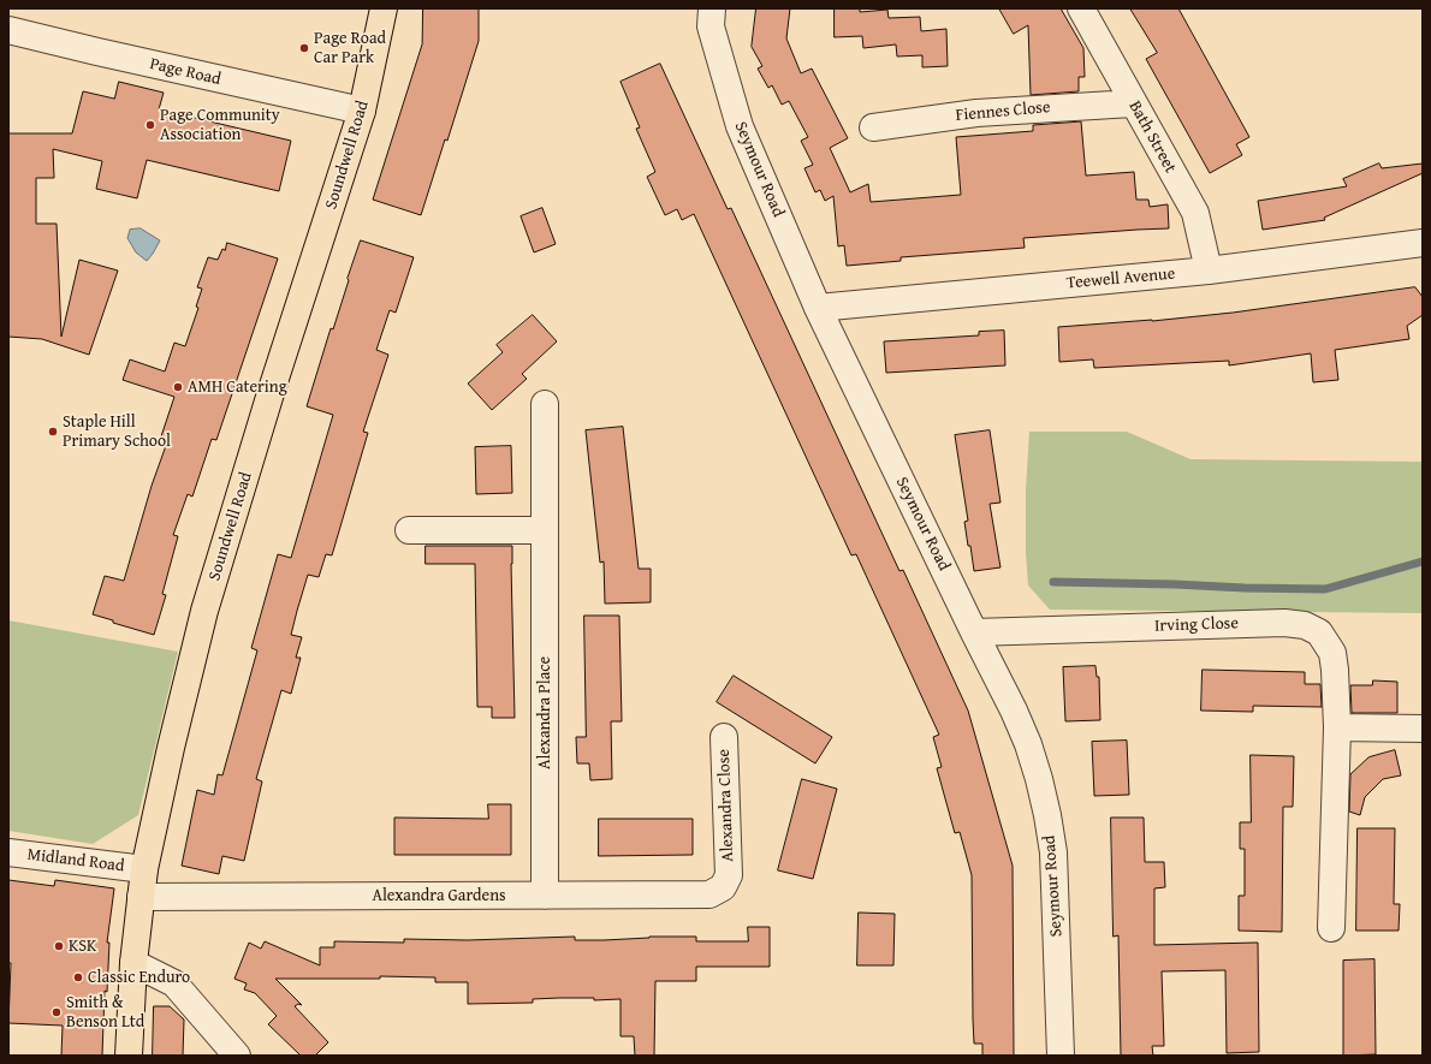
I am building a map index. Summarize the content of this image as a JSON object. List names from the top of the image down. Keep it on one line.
{"streets":{"main road":["Soundwell Road"],"street":["Page Road","Fiennes Close","Bath Street","Seymour Road","Teewell Avenue","Irving Close","Alexandra Place","Alexandra Close","Midland Road","Alexandra Gardens"]},"crossings":[["Page Road","Soundwell Road"],["Fiennes Close","Bath Street"],["Bath Street","Teewell Avenue"],["Soundwell Road","Midland Road"],["Soundwell Road","Alexandra Gardens"],["Seymour Road","Teewell Avenue"],["Seymour Road","Irving Close"],["Alexandra Place","Alexandra Gardens"],["Alexandra Close","Alexandra Gardens"]],"places":["Page Road Car Park","Page Community Association","AMH Catering","Staple Hill Primary School","KSK","Classic Enduro","Smith & Benson Ltd"]}
